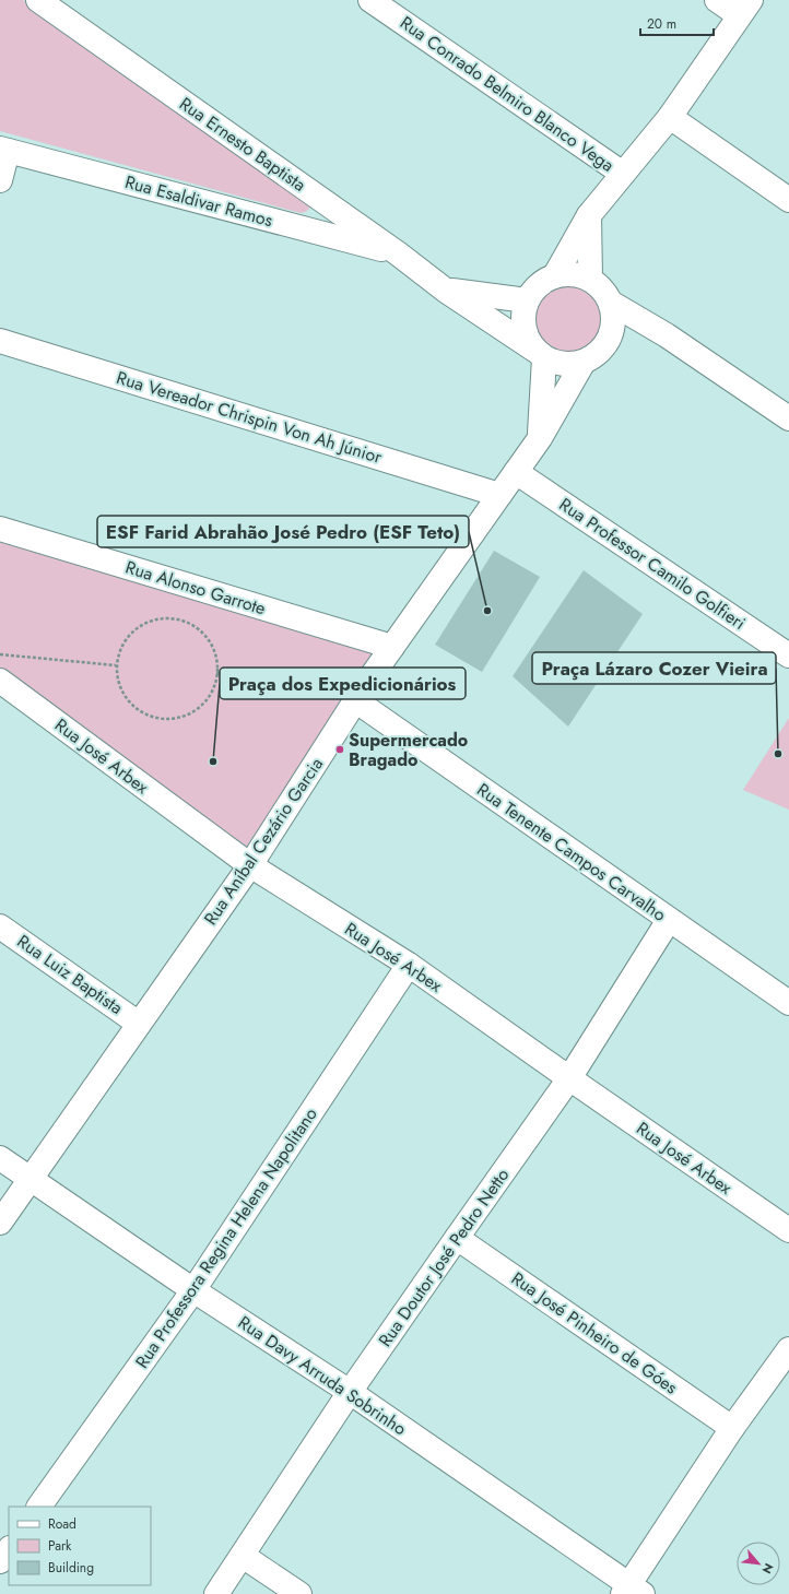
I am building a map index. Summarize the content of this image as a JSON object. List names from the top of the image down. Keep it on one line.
{"streets":{"street":["Rua Conrado Belmiro Blanco Vega","Rua Ernesto Baptista","Rua Esaldivar Ramos","Rua Vereador Chrispin Von Ah Júnior","Rua Professor Camilo Golfieri","Rua Alonso Garrote","Rua José Arbex","Rua Aníbal Cezário Garcia","Rua Tenente Campos Carvalho","Rua Luiz Baptista","Rua Professora Regina Helena Napolitano","Rua Doutor José Pedro Netto","Rua José Pinheiro de Góes","Rua Davy Arruda Sobrinho"]},"crossings":[["Rua Ernesto Baptista","Rua Esaldivar Ramos"],["Rua Ernesto Baptista","Rua Aníbal Cezário Garcia"],["Rua Vereador Chrispin Von Ah Júnior","Rua Aníbal Cezário Garcia"],["Rua Professor Camilo Golfieri","Rua Aníbal Cezário Garcia"],["Rua Alonso Garrote","Rua Aníbal Cezário Garcia"],["Rua José Arbex","Rua Aníbal Cezário Garcia"],["Rua José Arbex","Rua Professora Regina Helena Napolitano"],["Rua José Arbex","Rua Doutor José Pedro Netto"],["Rua Aníbal Cezário Garcia","Rua Tenente Campos Carvalho"],["Rua Aníbal Cezário Garcia","Rua Luiz Baptista"],["Rua Aníbal Cezário Garcia","Rua Davy Arruda Sobrinho"],["Rua Tenente Campos Carvalho","Rua Doutor José Pedro Netto"],["Rua Professora Regina Helena Napolitano","Rua Davy Arruda Sobrinho"],["Rua Doutor José Pedro Netto","Rua José Pinheiro de Góes"],["Rua Doutor José Pedro Netto","Rua Davy Arruda Sobrinho"]],"places":["ESF Farid Abrahão José Pedro (ESF Teto)","Supermercado Bragado","Praça Lázaro Cozer Vieira","Praça dos Expedicionários"],"legend":["Road","Park","Building"],"scale_bar":"20 m","north":"bottom right"}
